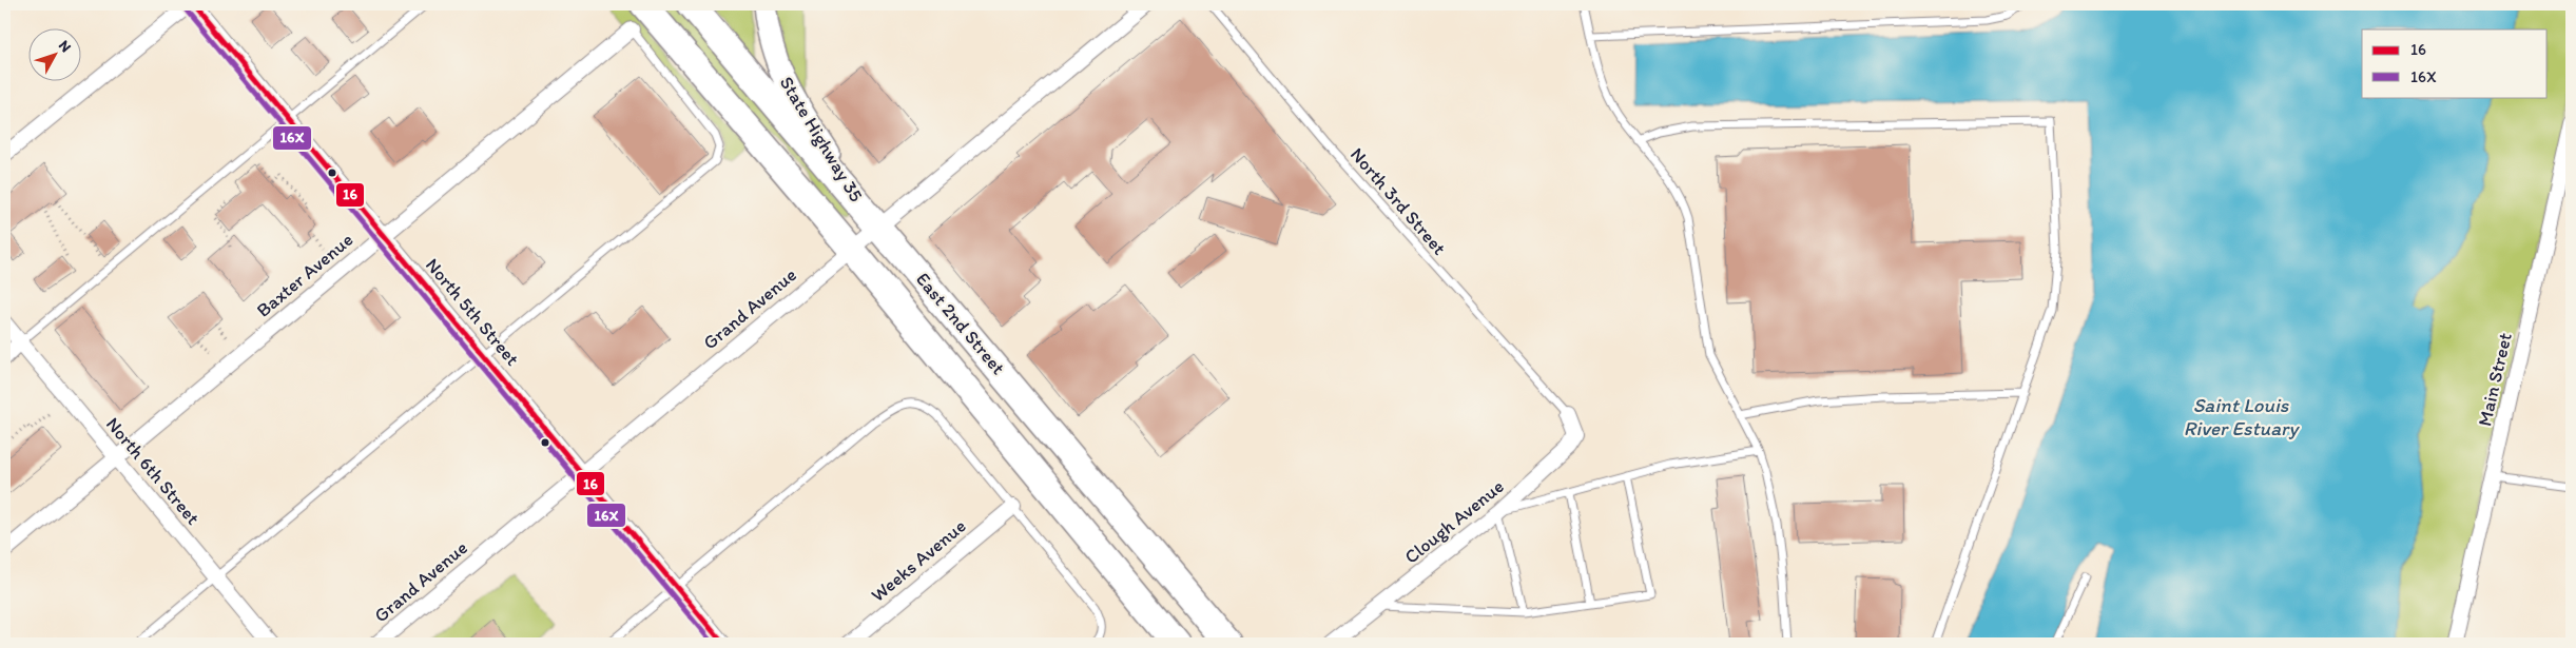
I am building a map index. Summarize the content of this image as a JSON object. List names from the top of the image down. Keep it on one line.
{"streets":{"highway":["East 2nd Street"],"main road":["State Highway 35"],"street":["Baxter Avenue","Grand Avenue","North 5th Street","Main Street","North 6th Street","Clough Avenue","Weeks Avenue"],"lane":["North 3rd Street"]},"crossings":[["State Highway 35","Grand Avenue"],["State Highway 35","East 2nd Street"],["North 3rd Street","Clough Avenue"],["Baxter Avenue","North 5th Street"],["Baxter Avenue","North 6th Street"],["Grand Avenue","North 5th Street"],["Grand Avenue","East 2nd Street"]],"water":["Saint Louis River Estuary"],"lines":["transit line 16","transit line 16X"],"legend":["16","16X"],"north":"top right"}
